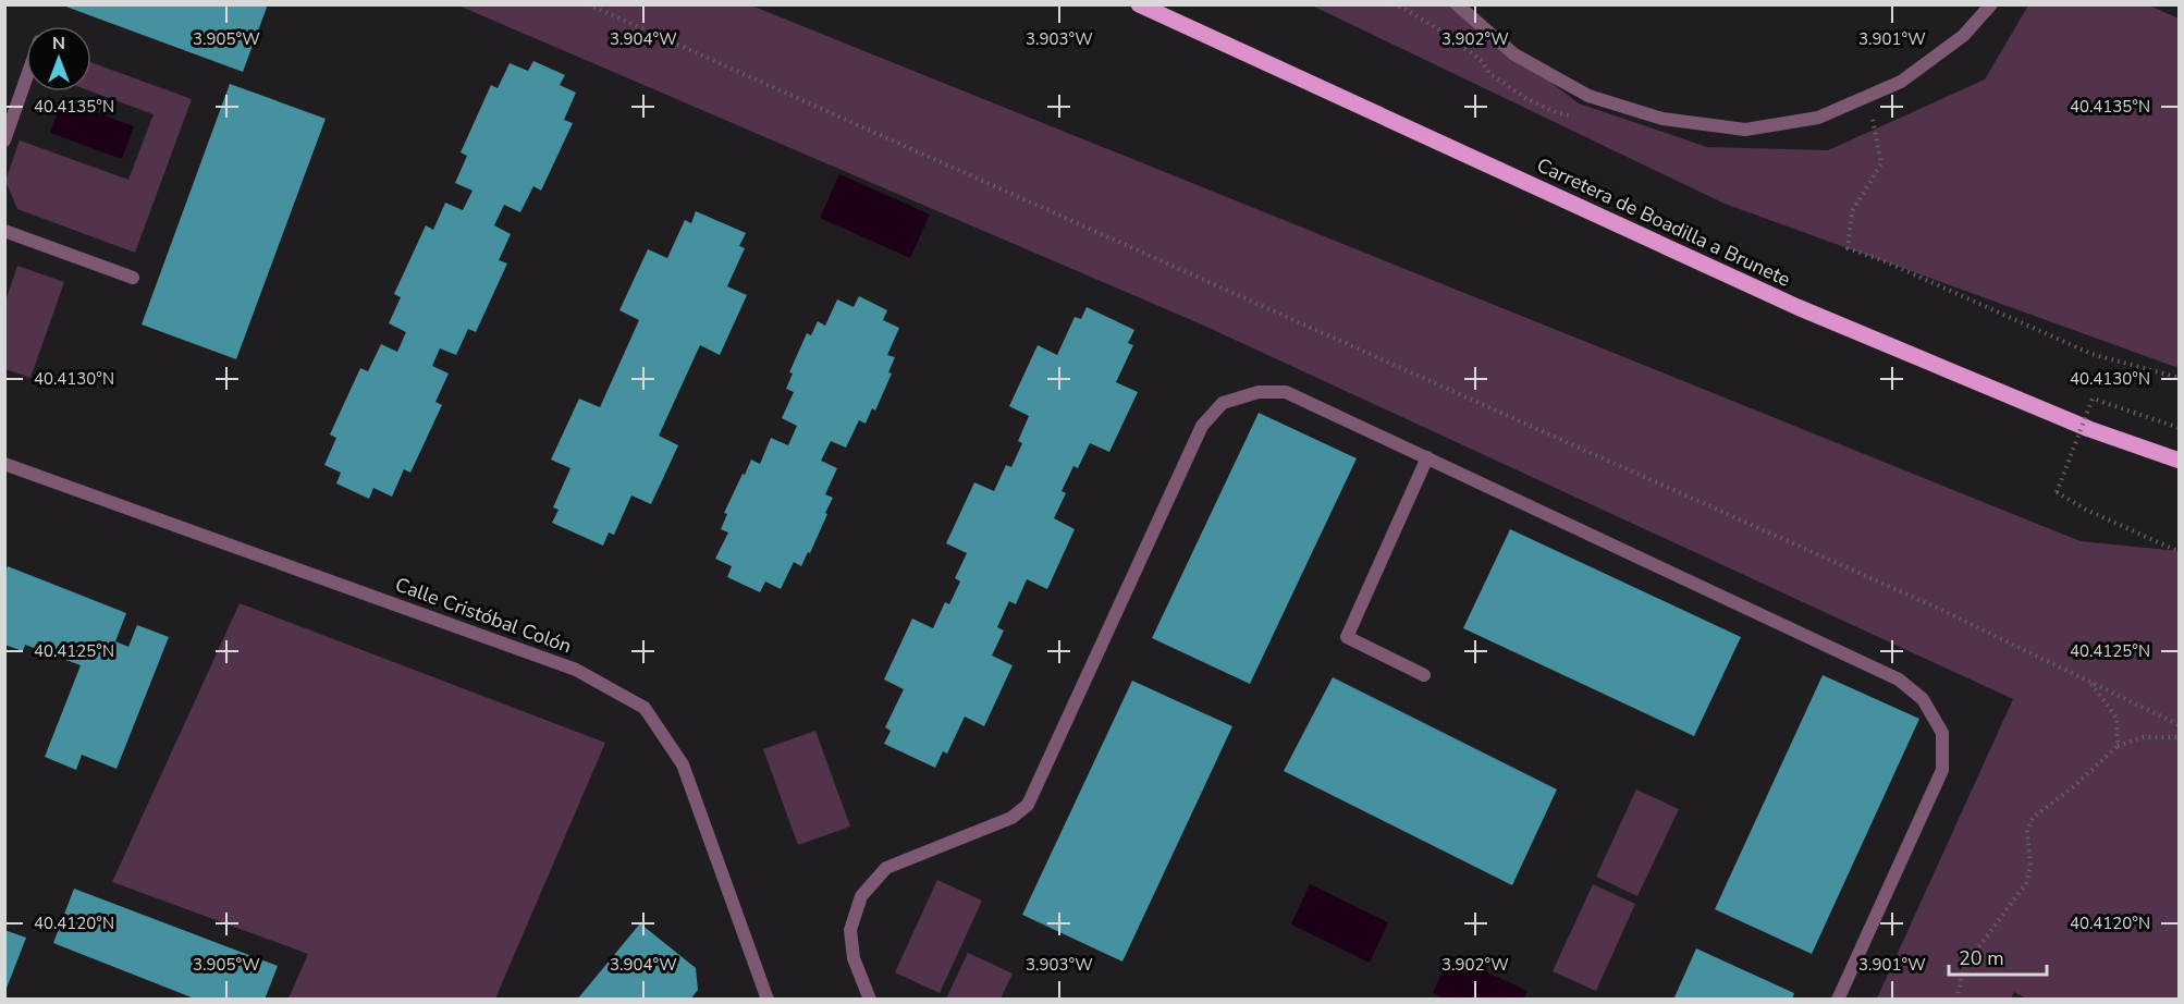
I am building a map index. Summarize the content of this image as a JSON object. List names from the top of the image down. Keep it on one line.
{"streets":{"main road":["Carretera de Boadilla a Brunete"],"street":["Calle Cristóbal Colón"]},"scale_bar":"20 m","north":"top","coordinates":["3.905°W","3.904°W","3.903°W","3.902°W","3.901°W","40.4135°N","40.4130°N","40.4125°N","40.4120°N"]}
